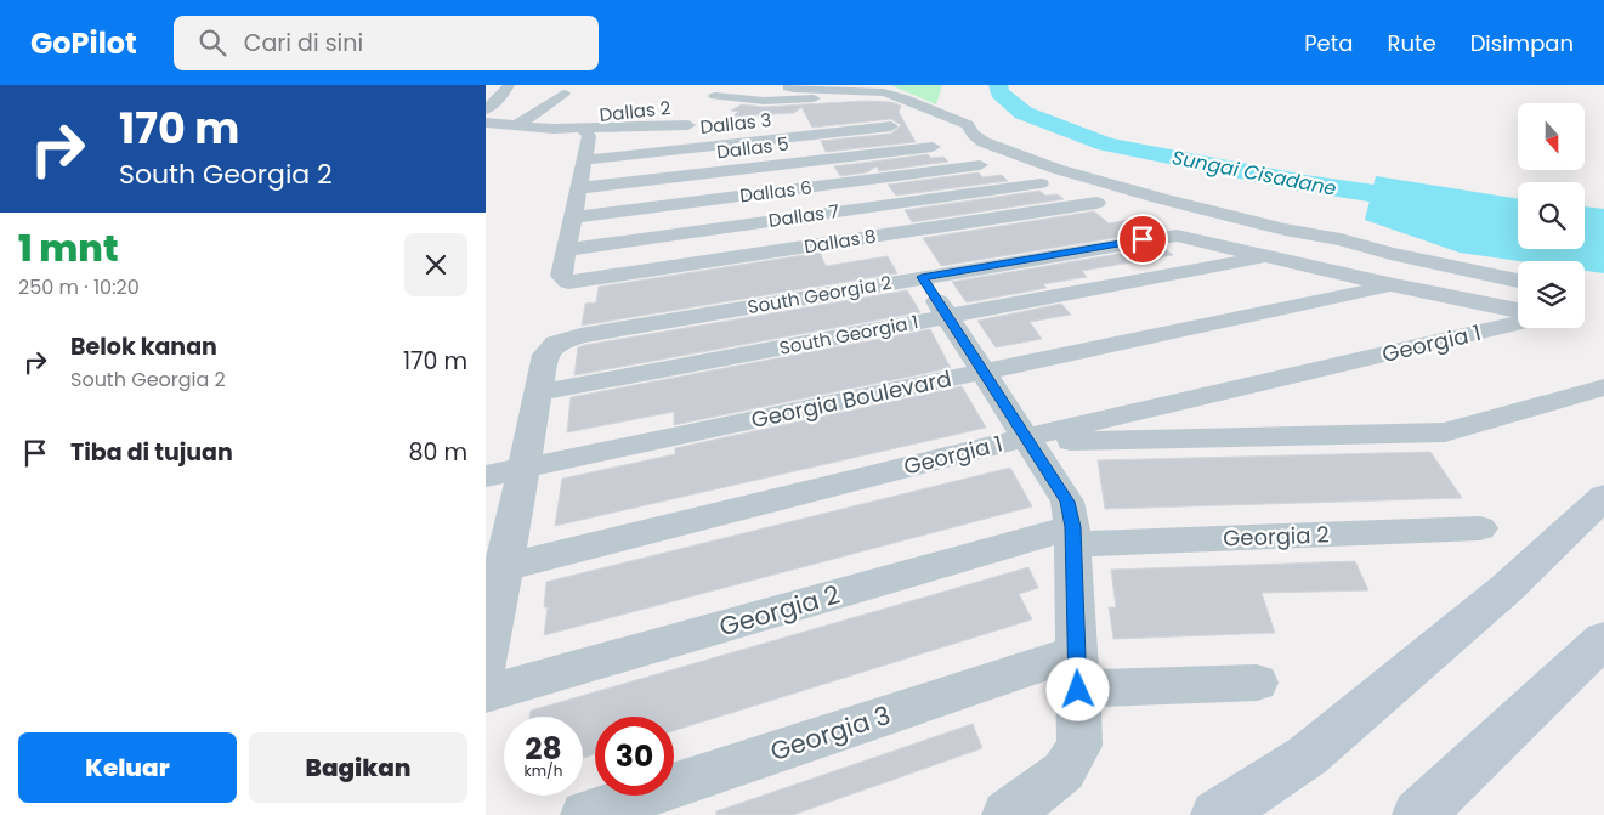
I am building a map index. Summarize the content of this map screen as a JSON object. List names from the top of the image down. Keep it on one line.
{"streets":{"street":["Dallas 2","Dallas 3","Dallas 5","Dallas 6","Dallas 7","Dallas 8","South Georgia 2","South Georgia 1","Georgia 1","Georgia Boulevard","Georgia 2","Georgia 3"]},"crossings":[["Dallas 7","Dallas 8"],["South Georgia 2","South Georgia 1"],["South Georgia 2","Georgia 1"],["South Georgia 2","Georgia Boulevard"]],"water":["Sungai Cisadane"],"north":"bottom","page":{"header":"GoPilot","search":"Cari di sini","nav":["Peta","Rute","Disimpan"],"turn":["170 m","South Georgia 2"],"heading":["1 mnt","250 m · 10:20"],"list":[{"name":"Belok kanan","note":"South Georgia 2","value":"170 m"},{"name":"Tiba di tujuan","value":"80 m"}],"speed":"28 km/h","limit":"30","buttons":["Keluar","Bagikan"]}}
